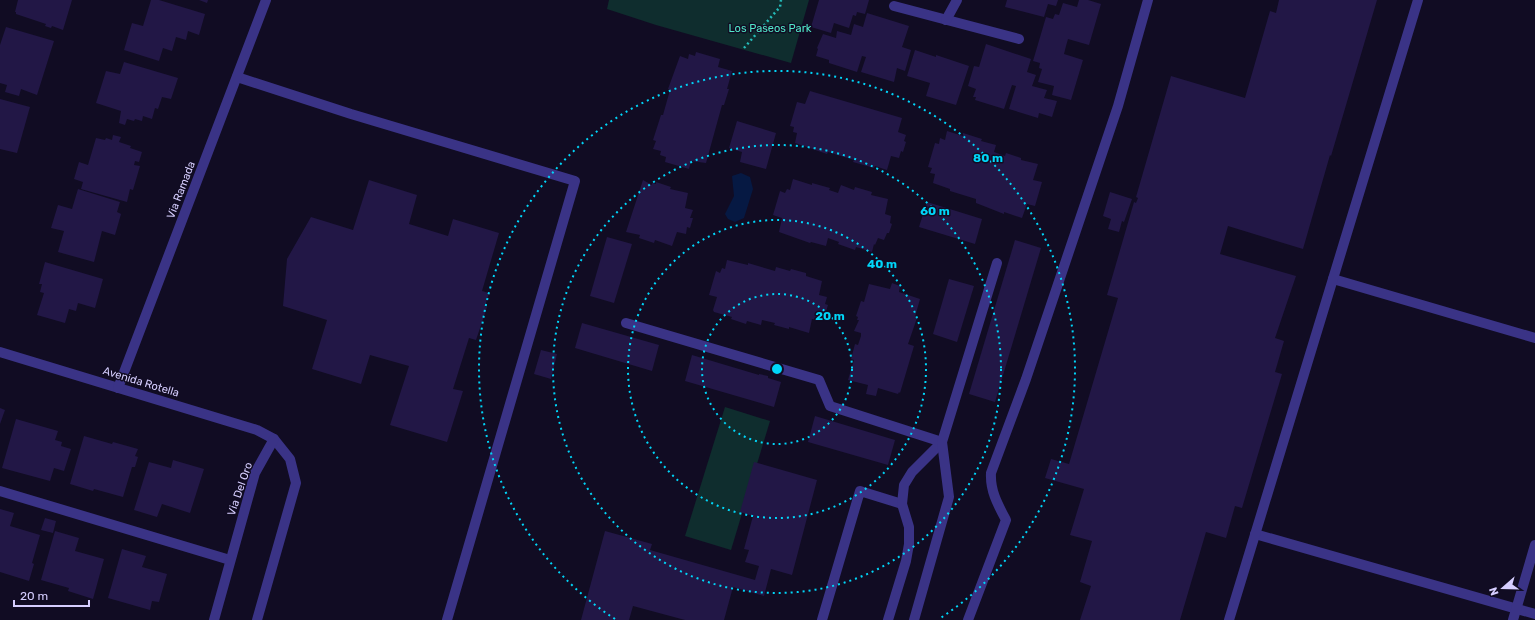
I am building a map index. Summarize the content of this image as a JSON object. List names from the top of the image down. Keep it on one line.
{"streets":{"street":["Via Ramada","Avenida Rotella","Via Del Oro"]},"crossings":[["Via Ramada","Avenida Rotella"],["Avenida Rotella","Via Del Oro"]],"parks":["Los Paseos Park"],"scale_bar":"20 m","north":"left","rings":["80 m","60 m","40 m","20 m"]}
